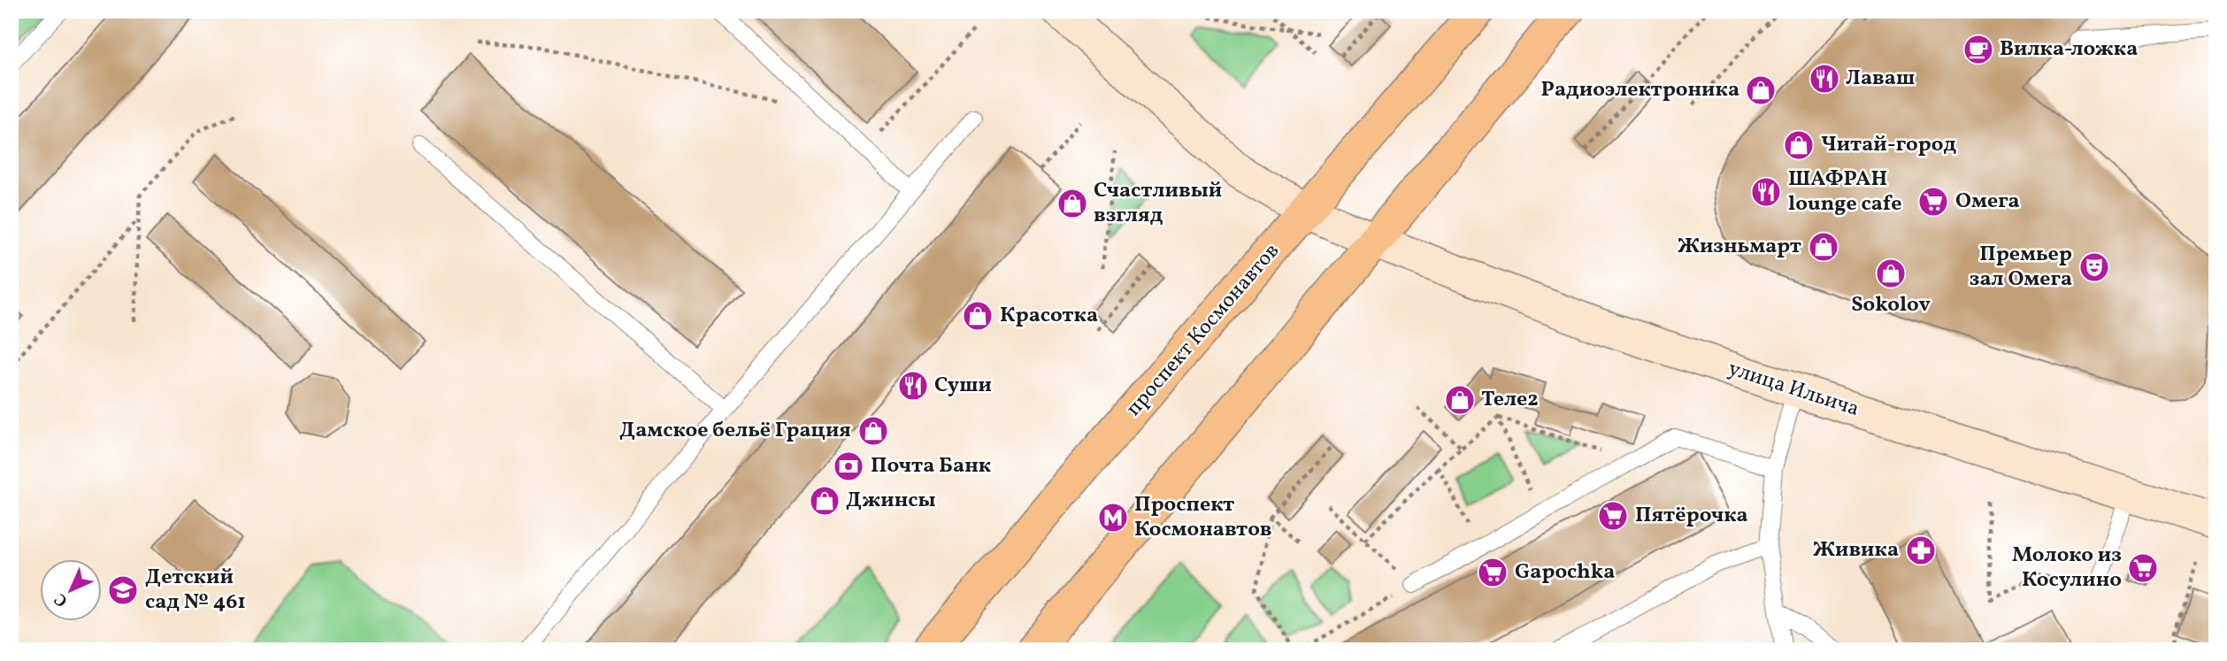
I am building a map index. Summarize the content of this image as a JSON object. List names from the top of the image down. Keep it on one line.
{"streets":{"main road":["проспект Космонавтов","улица Ильича"]},"crossings":[["проспект Космонавтов","улица Ильича"]],"places":{"cafe":["Вилка-ложка"],"restaurant":["Лаваш","ШАФРАН lounge cafe","Суши"],"shop":["Радиоэлектроника","Читай-город","Счастливый взгляд","Жизньмарт","Sokolov","Красотка","Теле2","Дамское бельё Грация","Джинсы"],"supermarket":["Омега","Пятёрочка","Молоко из Косулино","Gapochka"],"theatre":["Премьер зал Омега"],"bank":["Почта Банк"],"metro station":["Проспект Космонавтов"],"pharmacy":["Живика"],"school or university":["Детский сад № 461"]},"north":"bottom left"}
